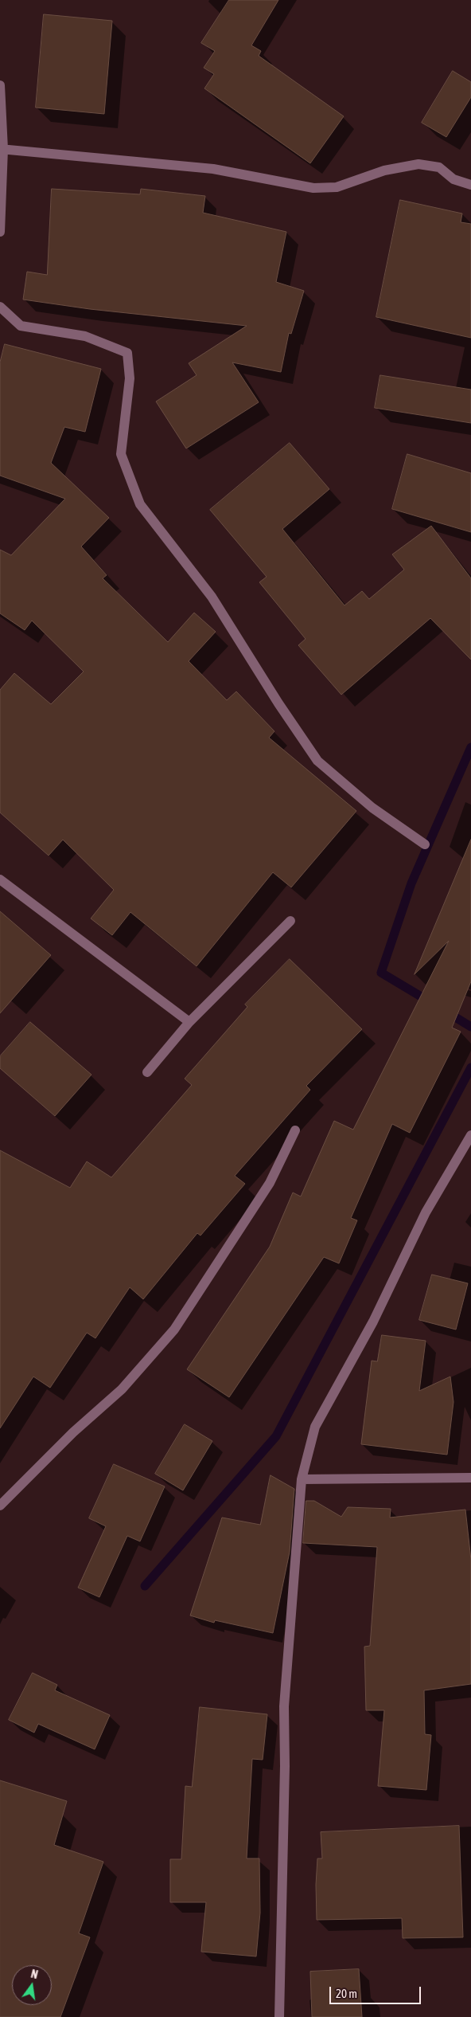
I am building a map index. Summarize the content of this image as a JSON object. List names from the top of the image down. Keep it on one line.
{"scale_bar":"20 m","north":"top"}
